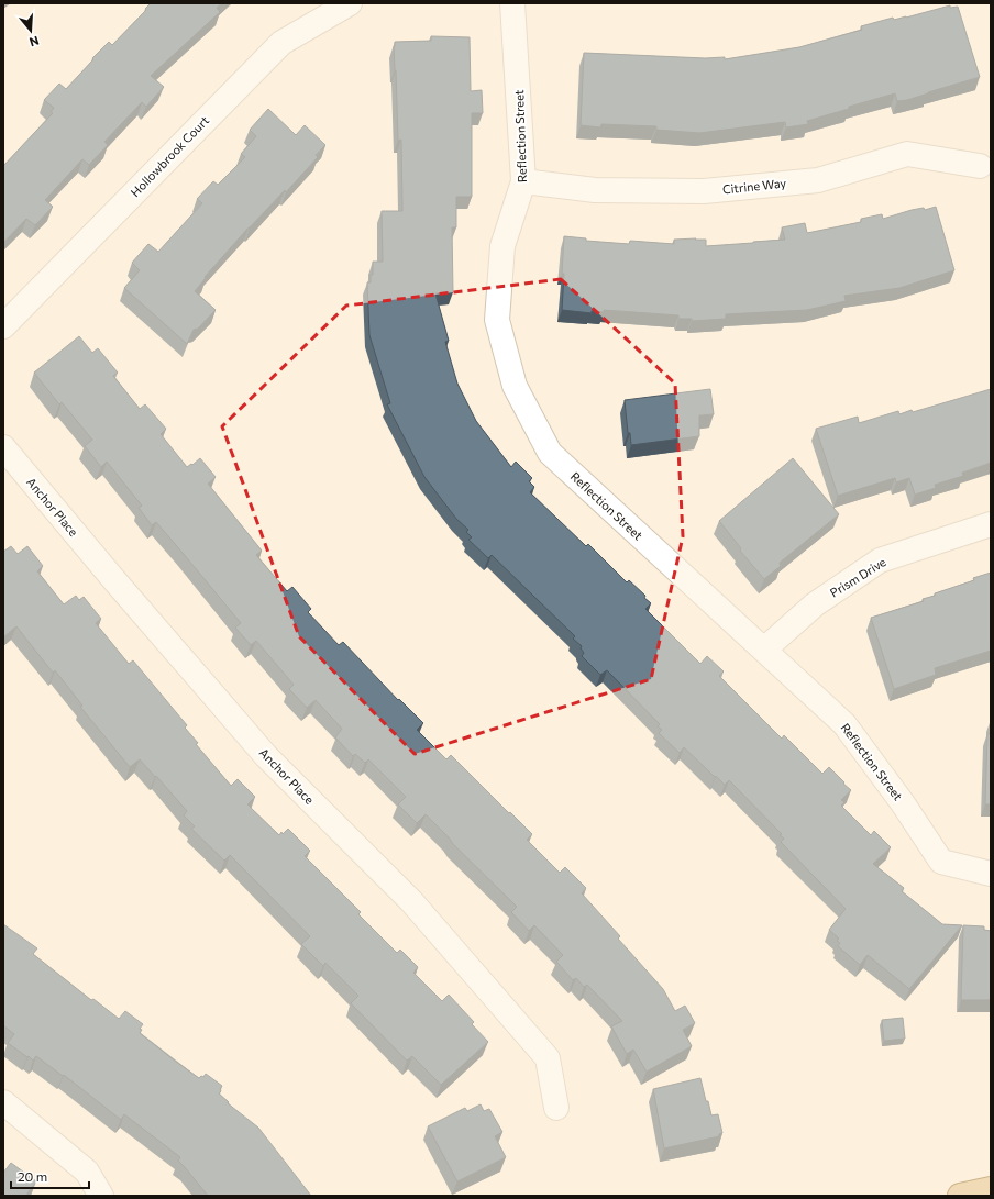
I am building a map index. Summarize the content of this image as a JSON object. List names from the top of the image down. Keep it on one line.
{"streets":{"street":["Reflection Street","Hollowbrook Court","Citrine Way","Anchor Place","Prism Drive"]},"crossings":[["Reflection Street","Citrine Way"],["Reflection Street","Prism Drive"]],"scale_bar":"20 m","north":"bottom"}
